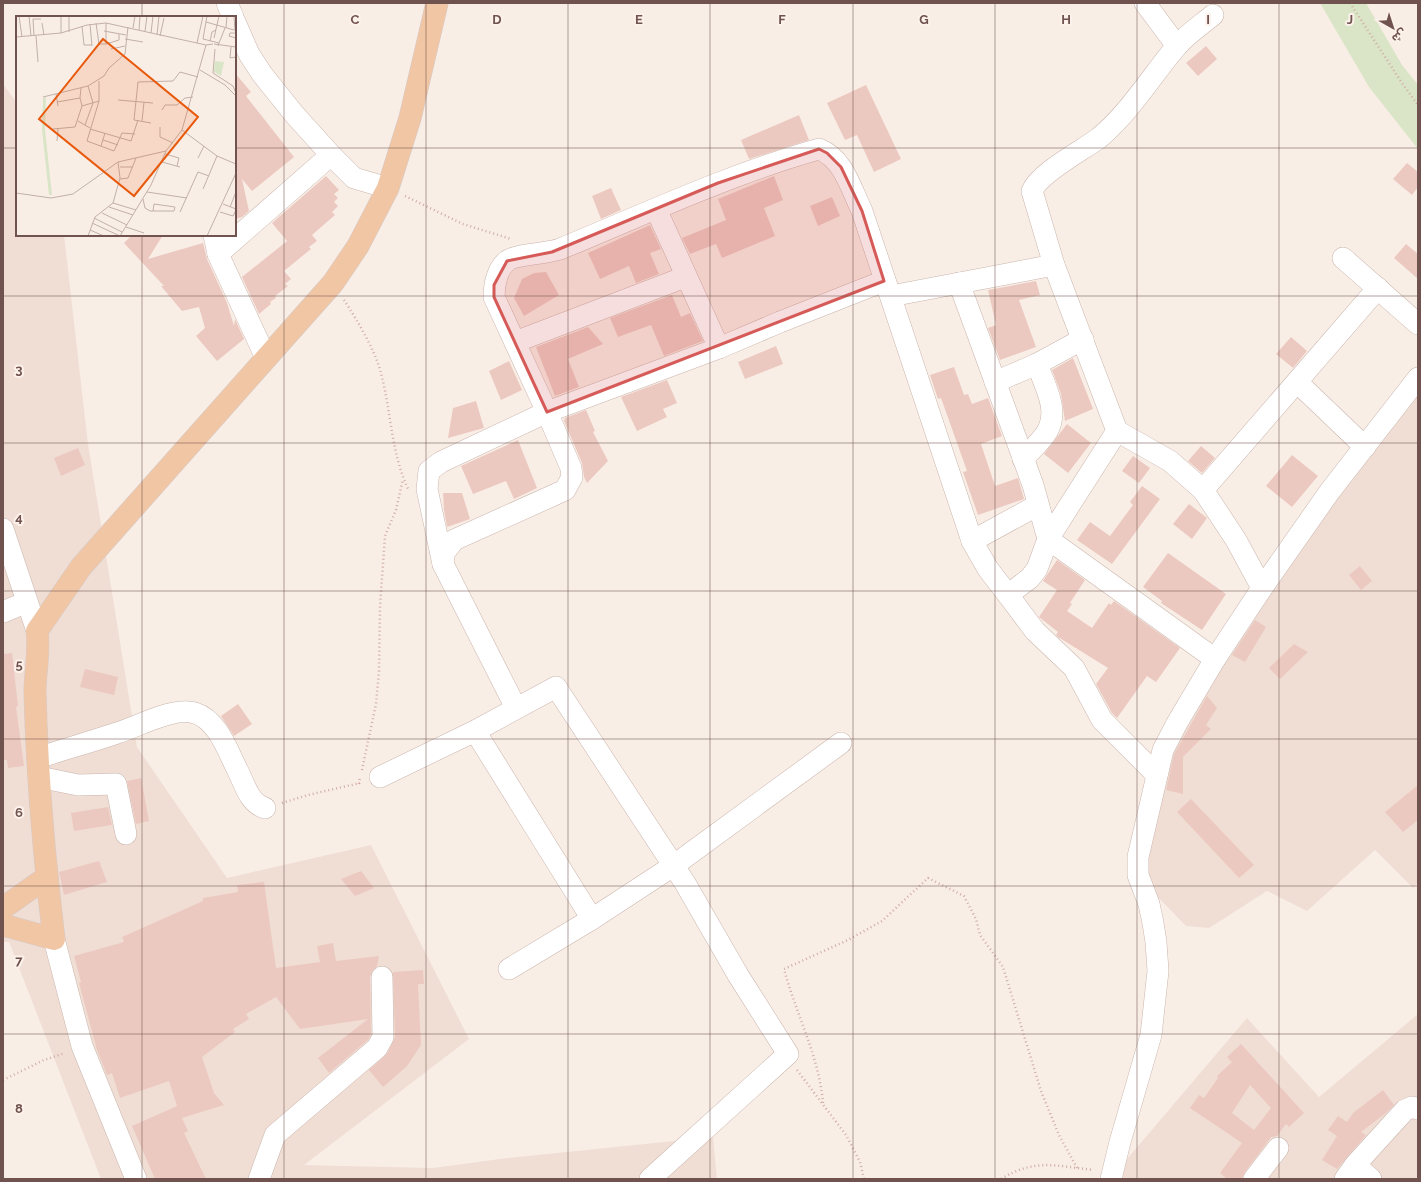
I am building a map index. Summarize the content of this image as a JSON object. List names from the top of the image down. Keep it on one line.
{"north":"bottom right","grid":{"columns":["C","D","E","F","G","H","I","J"],"rows":["3","4","5","6","7","8"]}}
